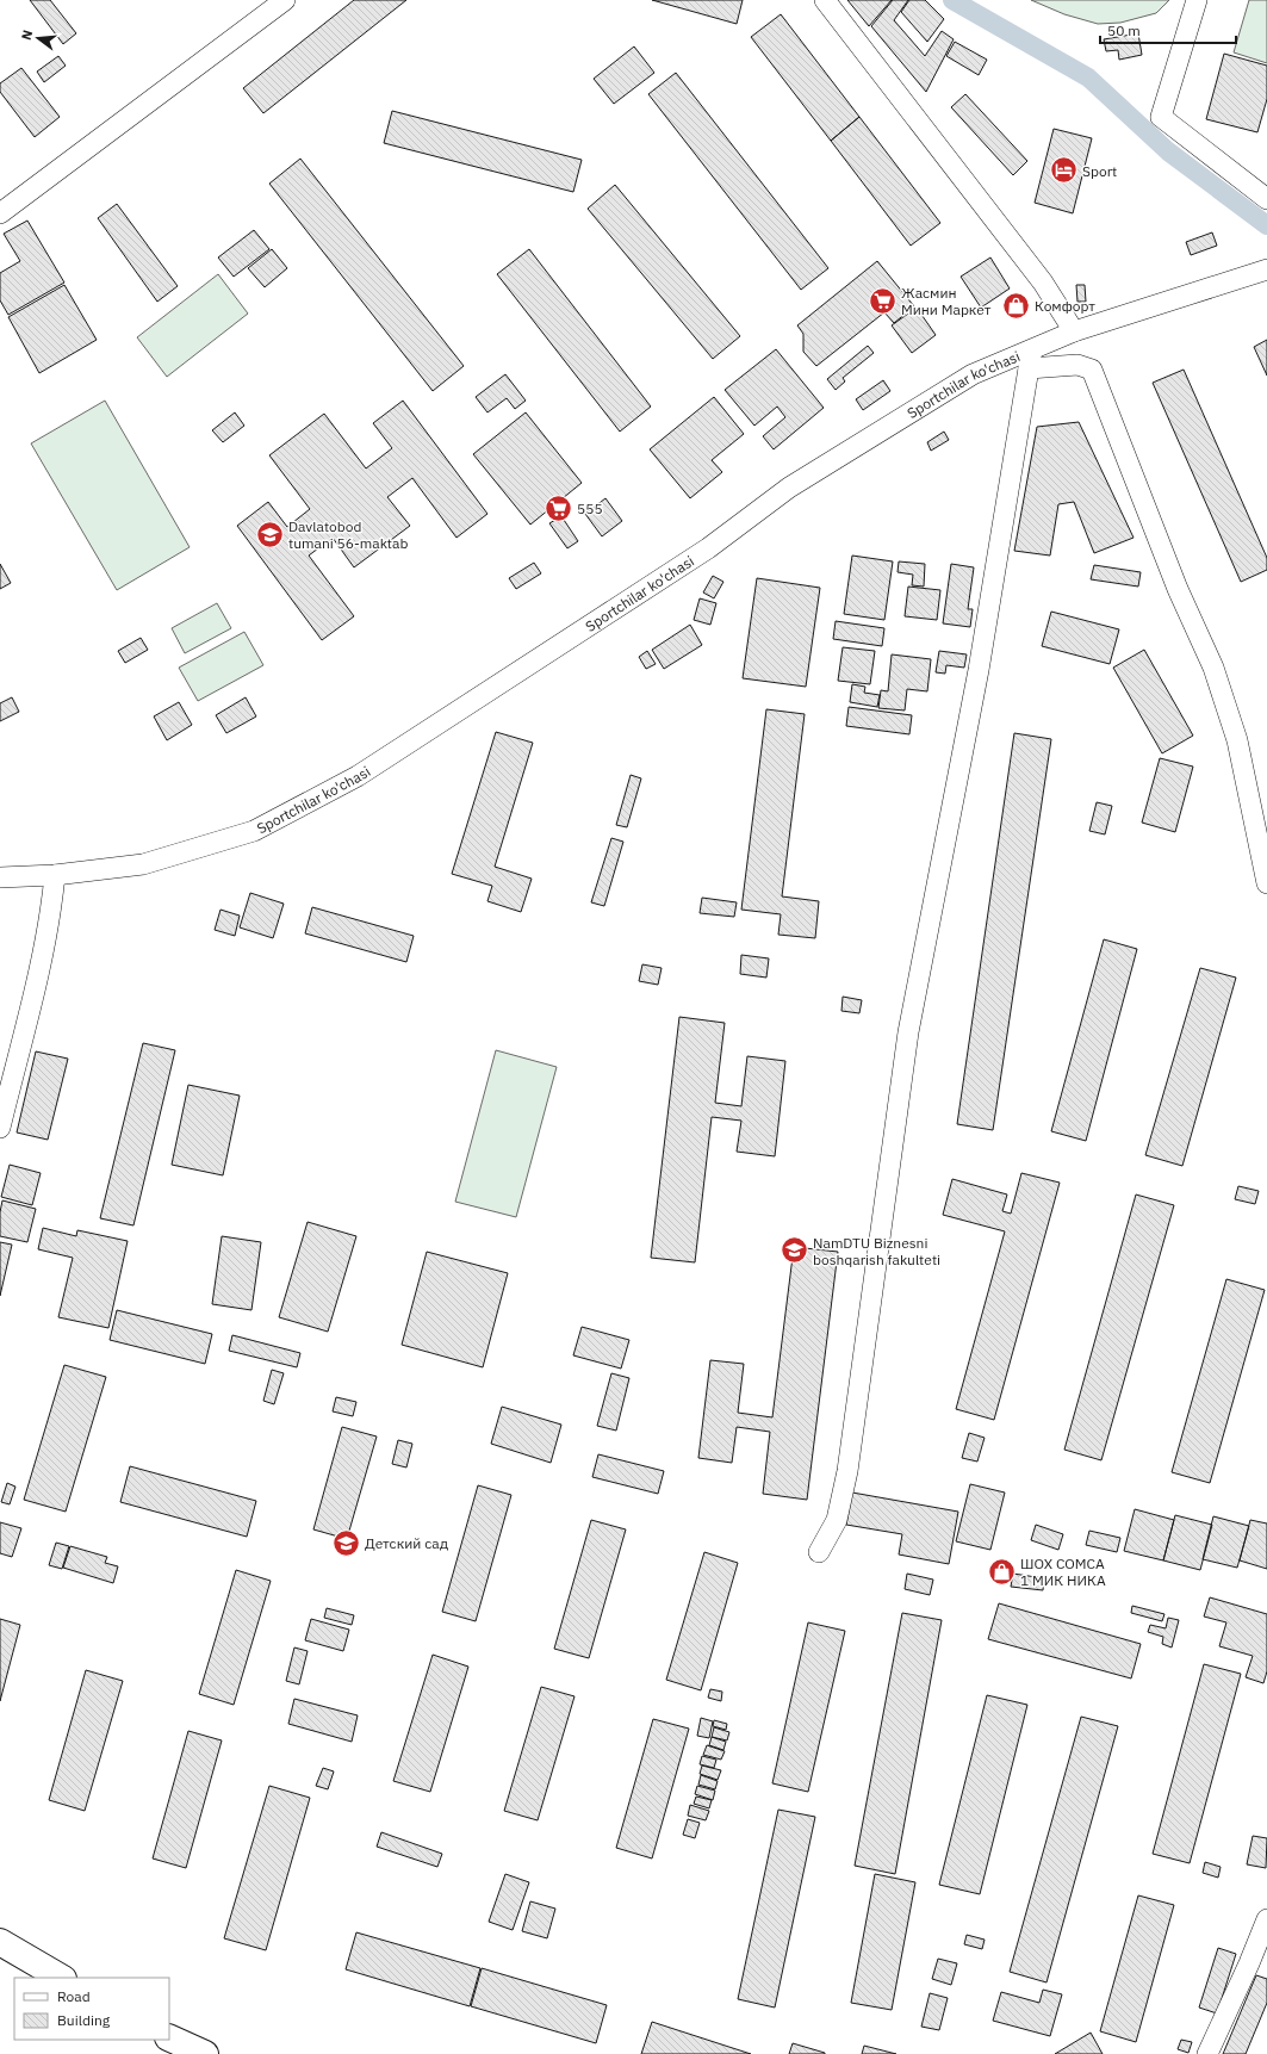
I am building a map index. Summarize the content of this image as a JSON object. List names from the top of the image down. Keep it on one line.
{"streets":{"street":["Sportchilar ko'chasi"]},"places":{"hotel":["Sport"],"supermarket":["Жасмин Мини Маркет","555"],"shop":["Комфорт","ШОХ СОМСА 1 МИК НИКА"],"school or university":["Davlatobod tumani 56-maktab","NamDTU Biznesni boshqarish fakulteti","Детский сад"]},"legend":["Road","Building"],"scale_bar":"50 m","north":"left"}
